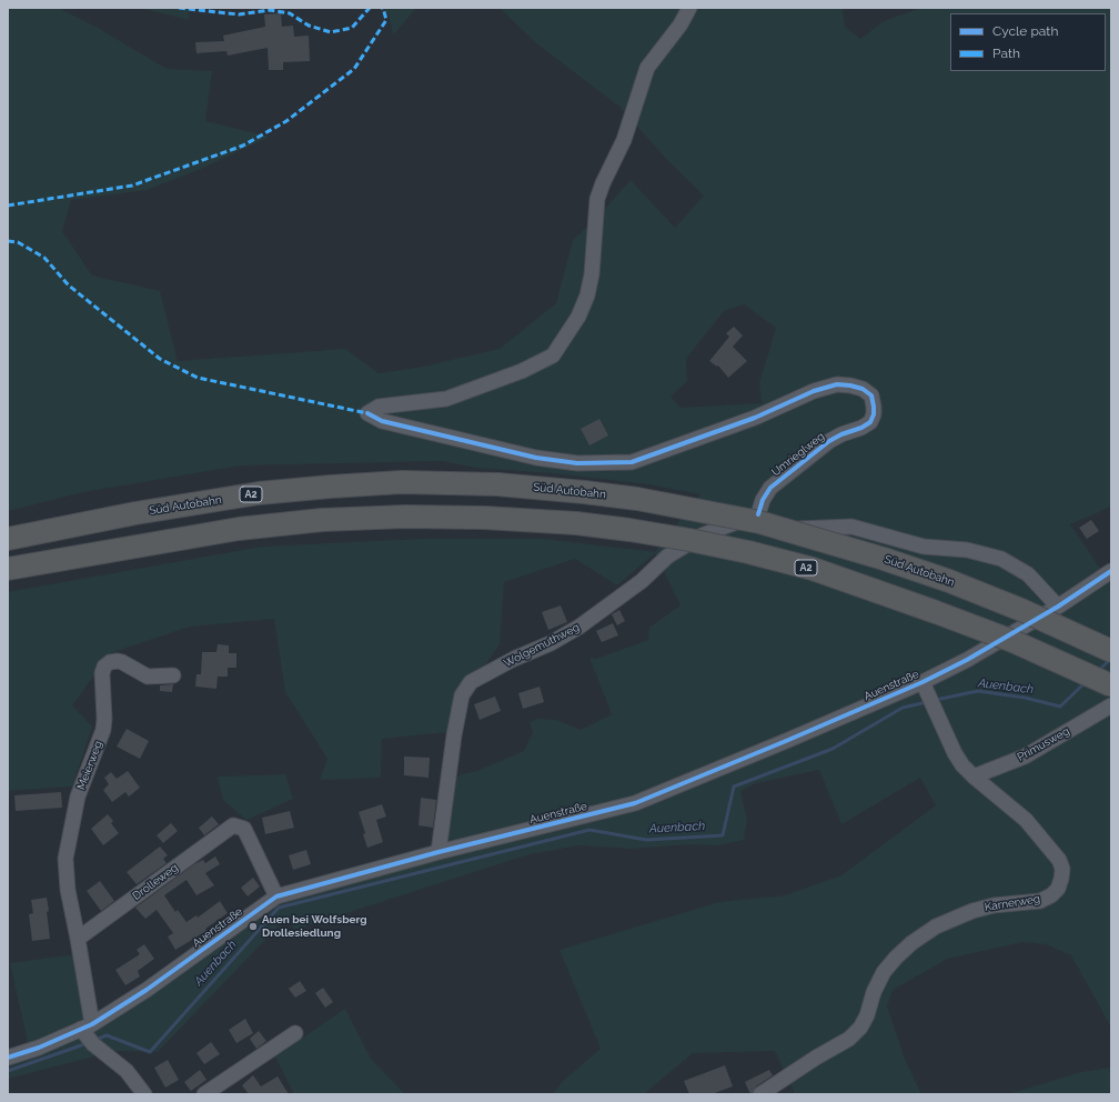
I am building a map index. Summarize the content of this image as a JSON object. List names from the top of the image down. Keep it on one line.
{"streets":{"highway":["Süd Autobahn","A2"],"street":["Umrieglweg","Wolgemuthweg","Auenstraße","Primusweg","Meierweg","Drolleweg","Karnerweg"]},"crossings":[["Umrieglweg","Wolgemuthweg"],["Wolgemuthweg","Auenstraße"],["Auenstraße","Drolleweg"],["Auenstraße","Karnerweg"],["Primusweg","Karnerweg"],["Meierweg","Drolleweg"]],"water":["Auenbach"],"places":["Auen bei Wolfsberg Drollesiedlung"],"legend":["Cycle path","Path"]}
